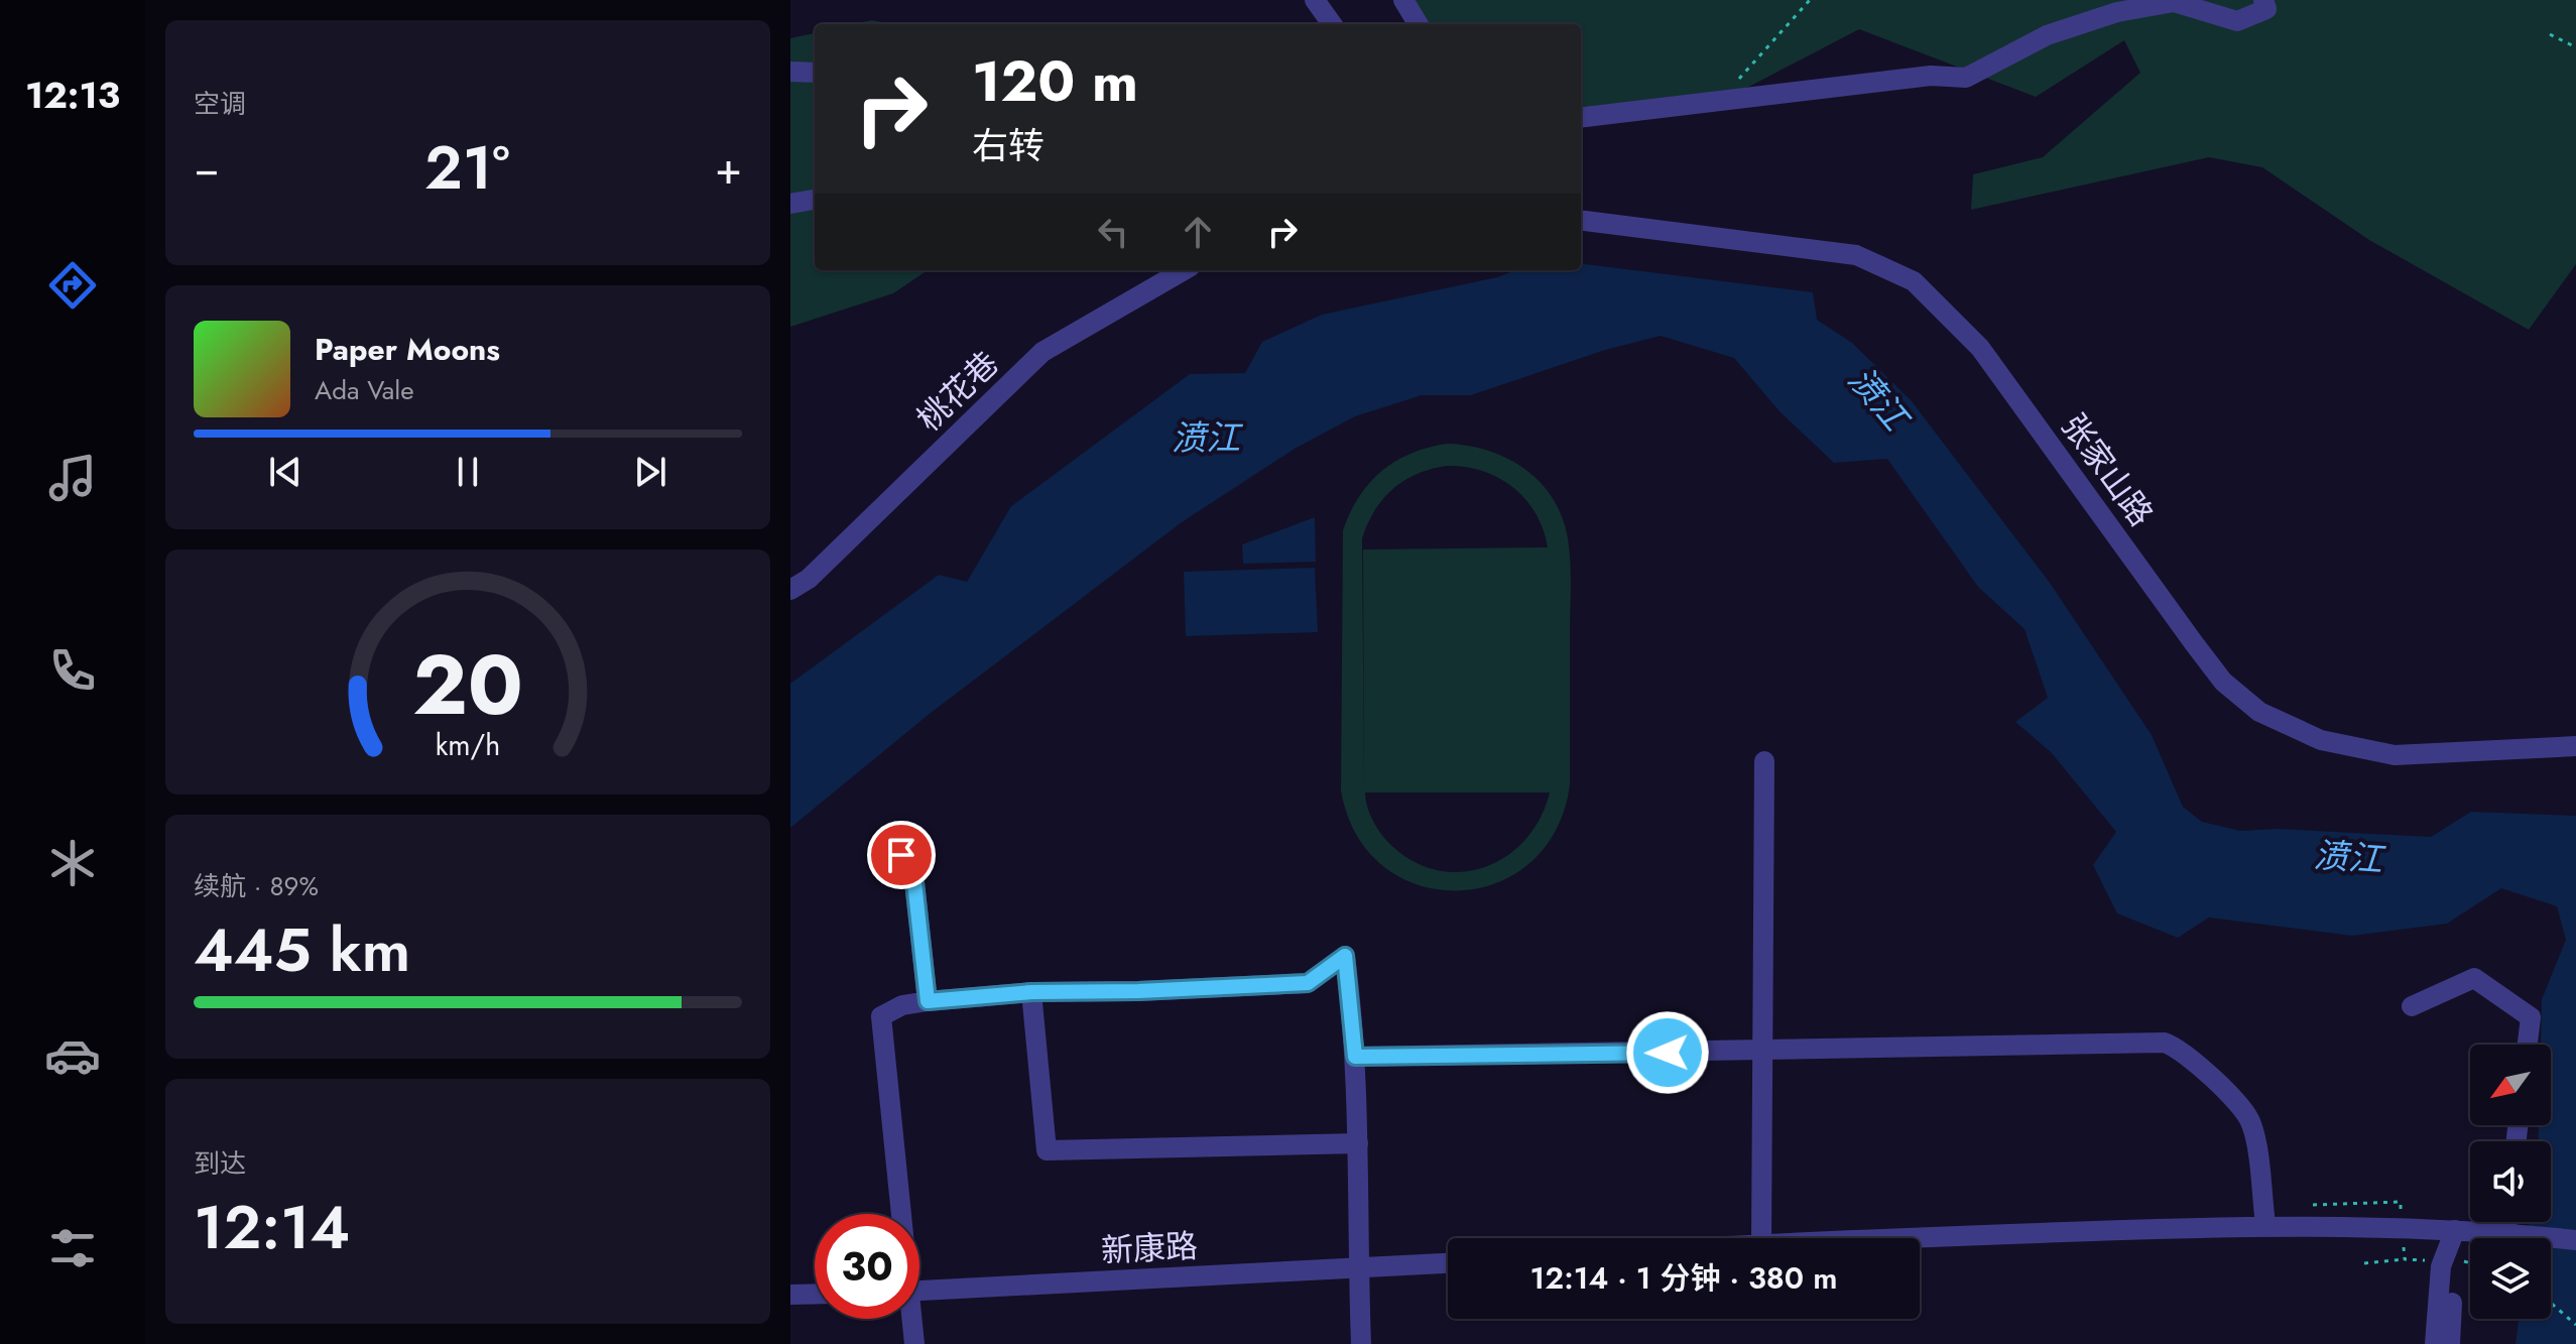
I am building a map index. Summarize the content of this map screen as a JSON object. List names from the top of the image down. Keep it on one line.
{"streets":{"street":["桃花巷","张家山路","新康路"]},"water":["𣸣江"],"north":"bottom left","page":{"tabs":"12:13","tile":["空调",["续航 · 89%","445 km"],["到达","12:14"]],"turn":["120 m","右转"],"heat":["−","21°","+"],"song":["Paper Moons","Ada Vale"],"limit":"30","trip":"12:14 · 1 分钟 · 380 m","gauge":["20","km/h"]}}
